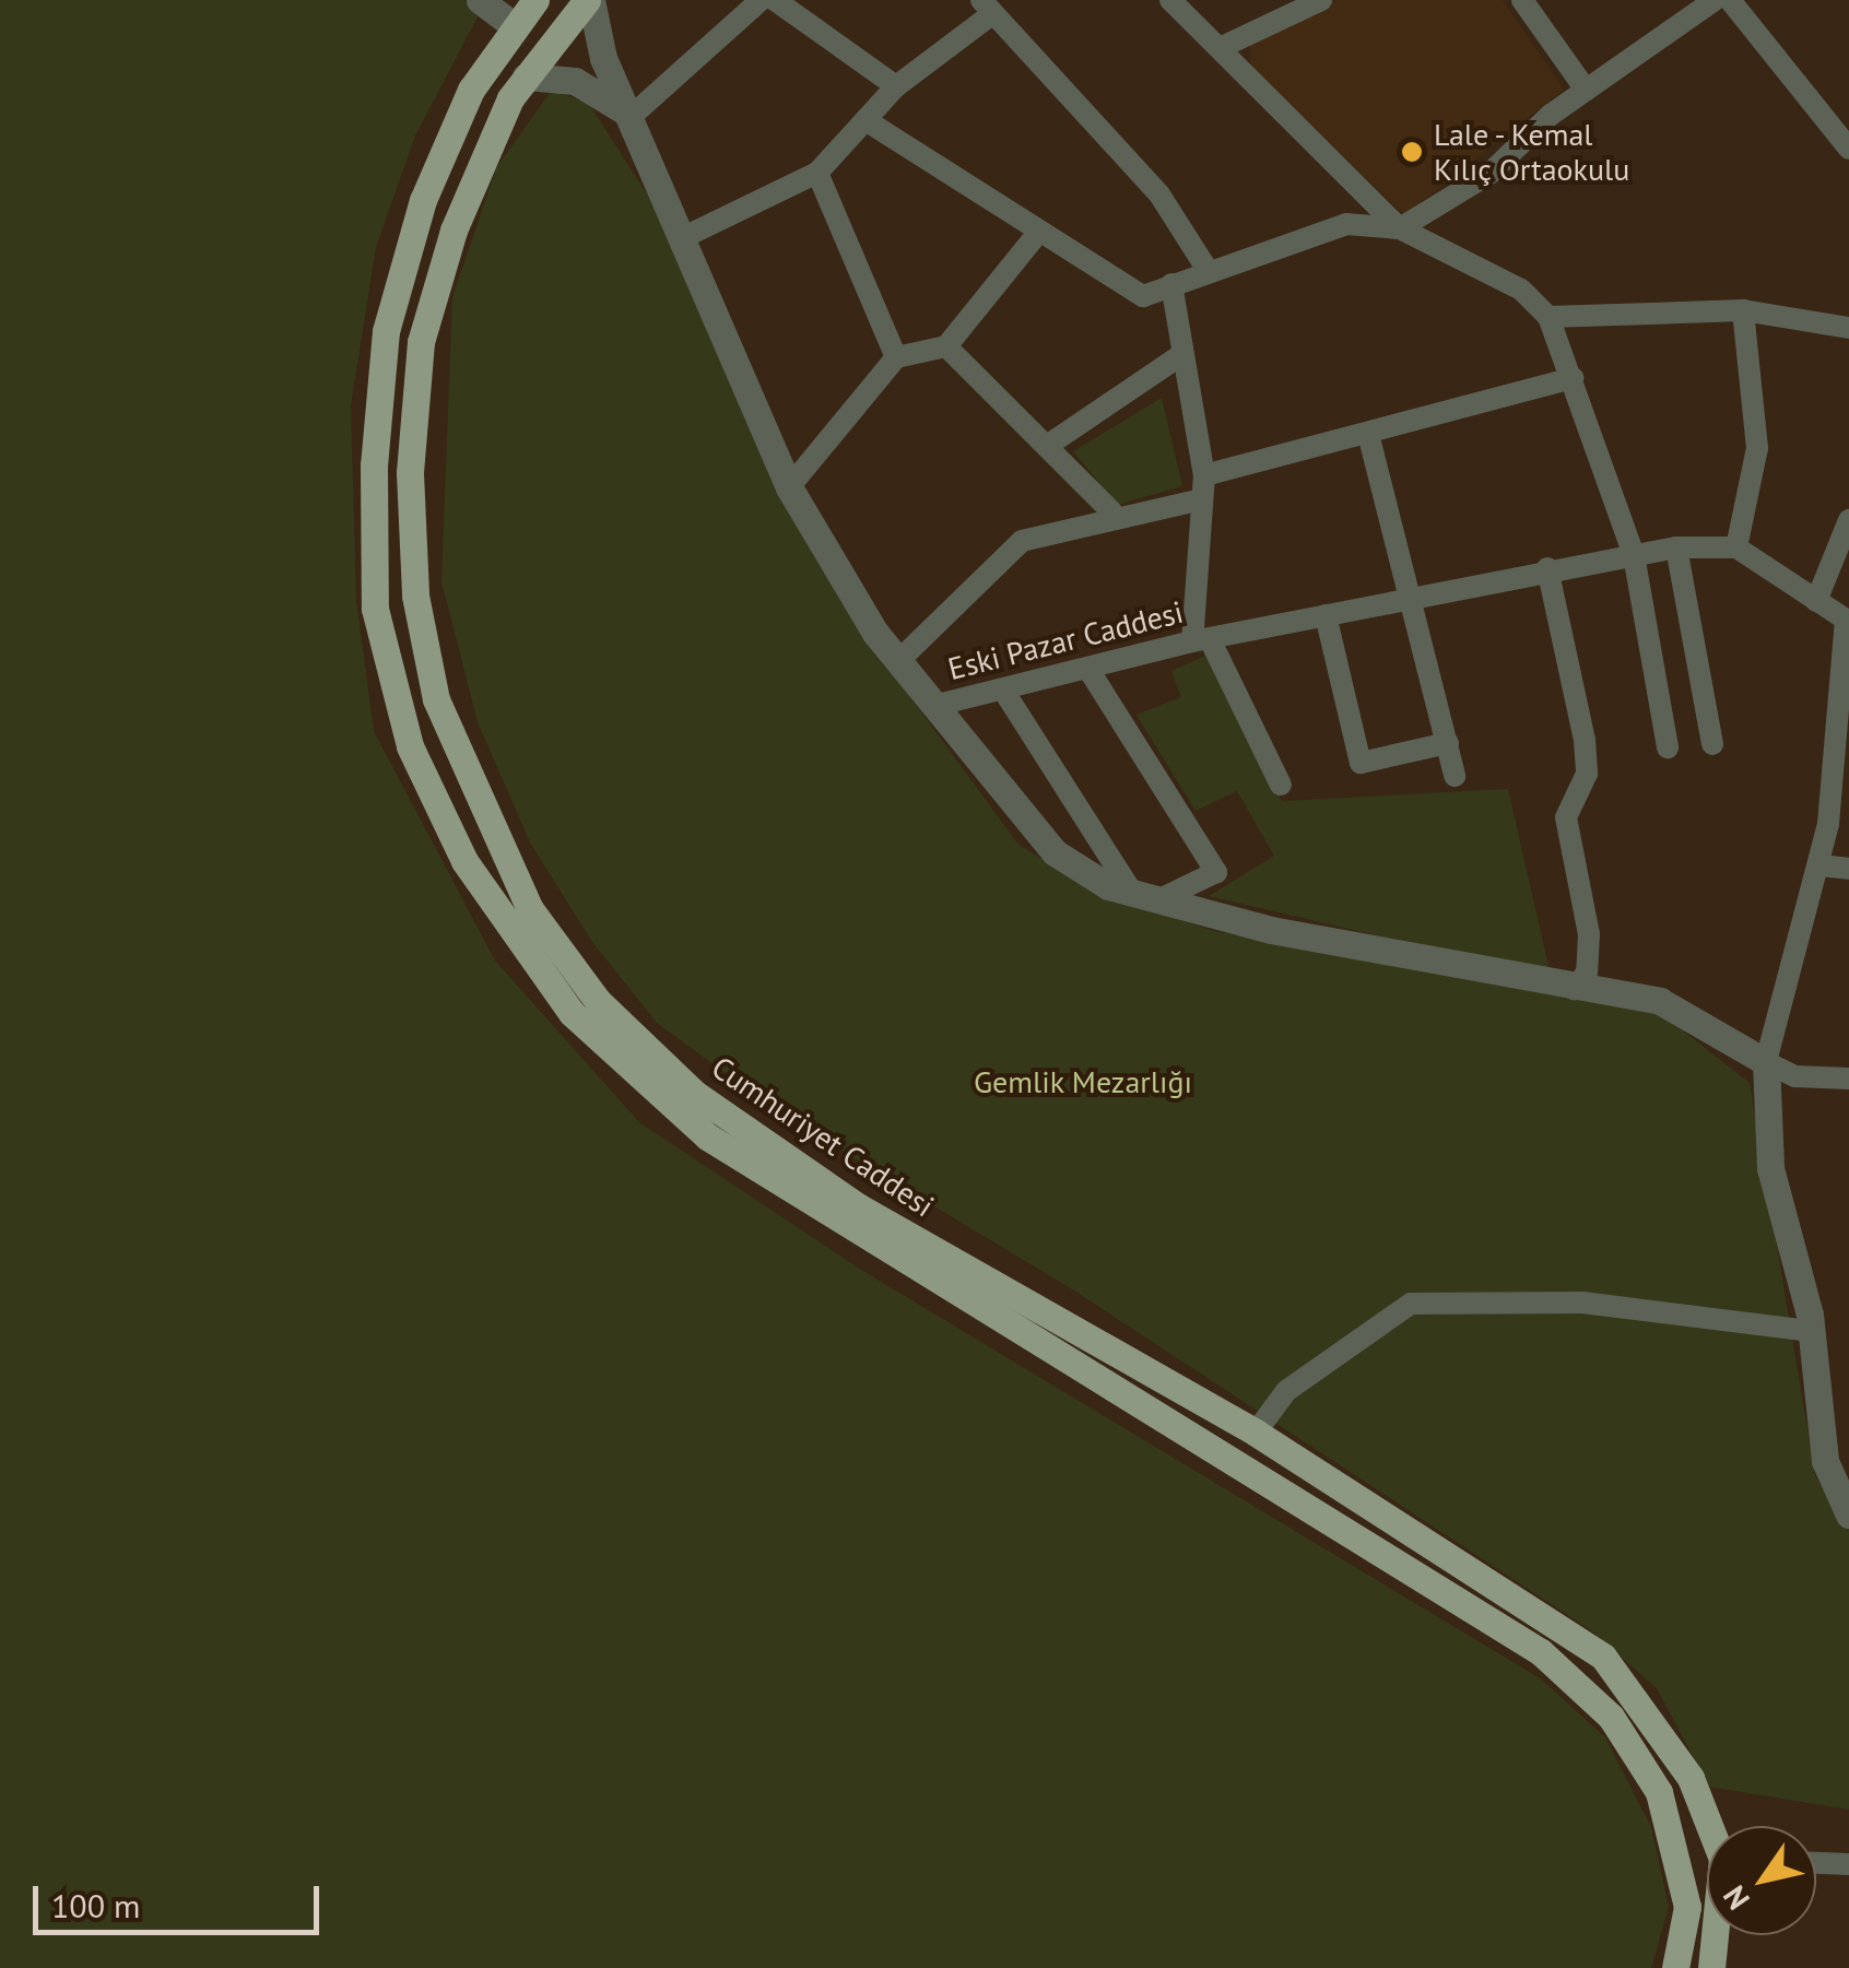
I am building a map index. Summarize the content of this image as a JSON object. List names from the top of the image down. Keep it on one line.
{"streets":{"main road":["Cumhuriyet Caddesi"],"street":["Eski Pazar Caddesi"]},"crossings":[["Eski Pazar Caddesi","Cumhuriyet Caddesi"]],"parks":["Gemlik Mezarlığı"],"places":["Lale - Kemal Kılıç Ortaokulu"],"scale_bar":"100 m","north":"bottom left"}
